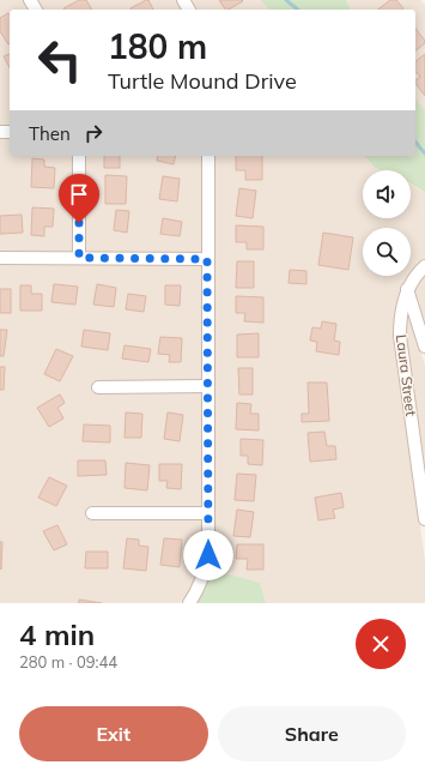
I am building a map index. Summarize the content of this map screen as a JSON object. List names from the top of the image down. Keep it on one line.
{"streets":{"street":["Laura Street"]},"page":{"turn":["180 m","Turtle Mound Drive"],"then":"Then","heading":["4 min","280 m · 09:44"],"buttons":["Exit","Share"]}}
